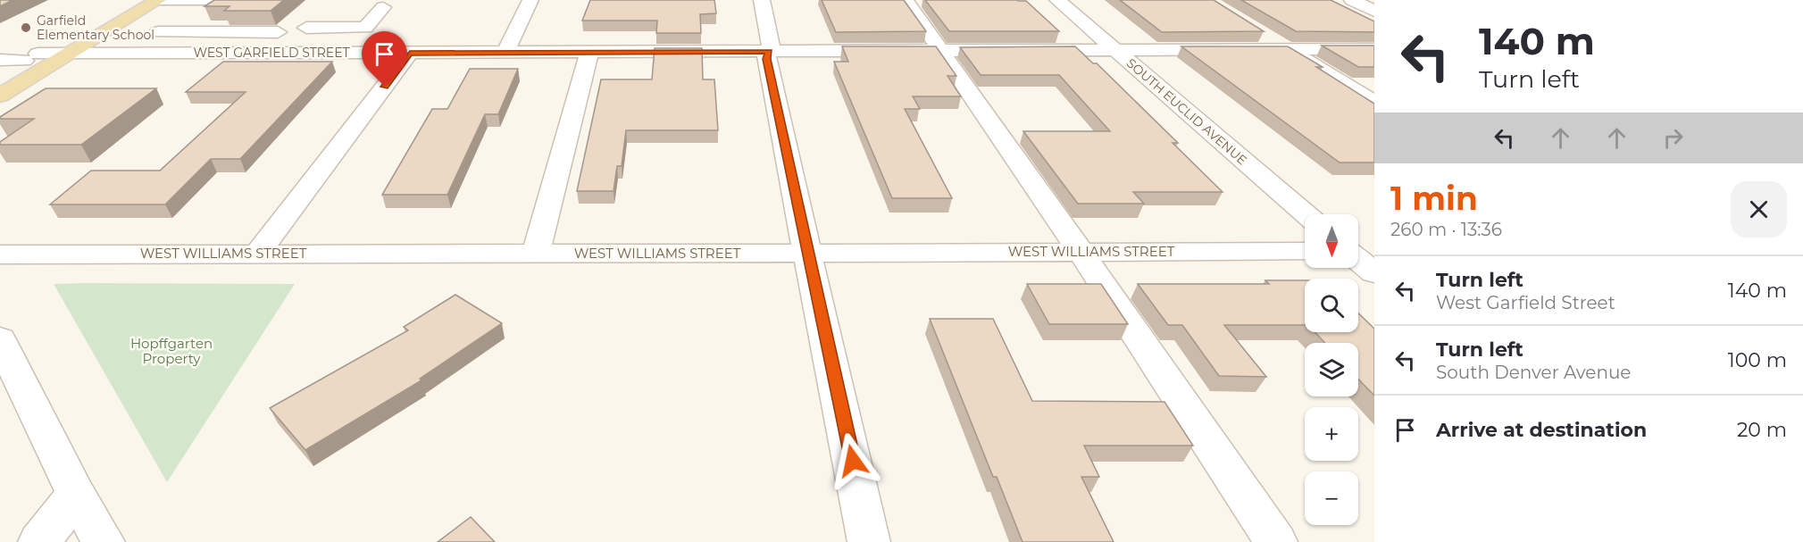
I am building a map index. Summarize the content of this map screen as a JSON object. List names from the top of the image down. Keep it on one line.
{"streets":{"street":["WEST GARFIELD STREET","SOUTH EUCLID AVENUE","WEST WILLIAMS STREET"]},"crossings":[["WEST GARFIELD STREET","SOUTH EUCLID AVENUE"]],"parks":["Hopffgarten Property"],"places":["Garfield Elementary School"],"north":"bottom","page":{"turn":["140 m","Turn left"],"heading":["1 min","260 m · 13:36"],"map_buttons":["+","−"],"list":[{"name":"Turn left","note":"West Garfield Street","value":"140 m"},{"name":"Turn left","note":"South Denver Avenue","value":"100 m"},{"name":"Arrive at destination","value":"20 m"}]}}
